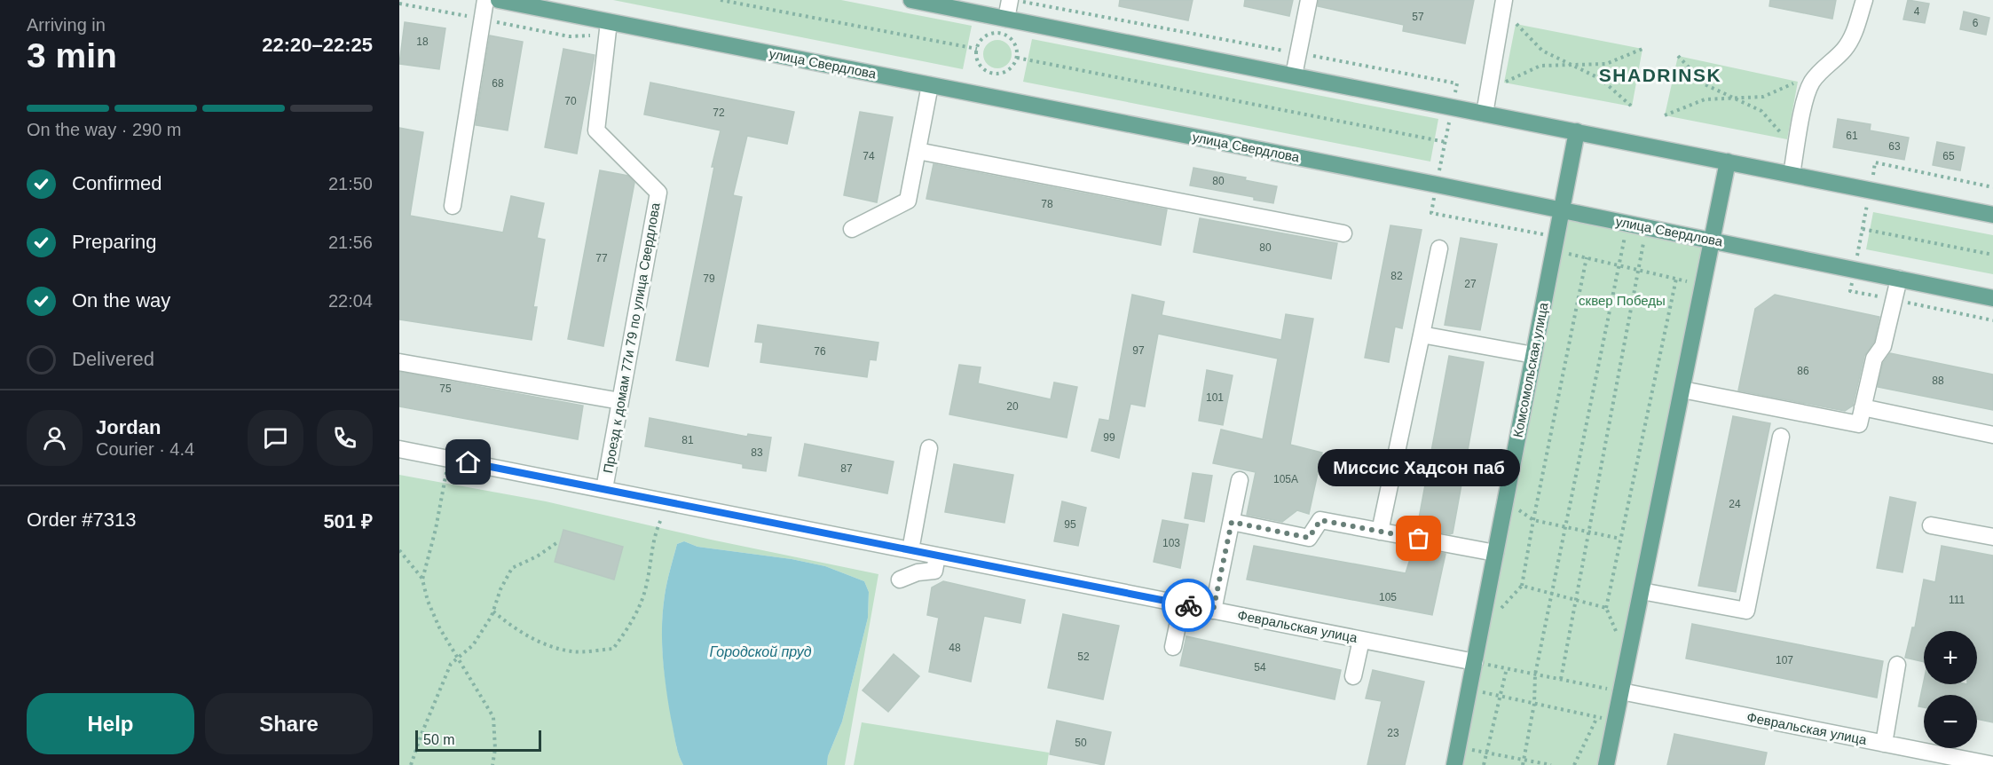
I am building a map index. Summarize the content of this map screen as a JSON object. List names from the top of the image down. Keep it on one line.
{"streets":{"main road":["улица Свердлова","Комсомольская улица"],"street":["Проезд к домам 77и 79 по улица Свердлова","Февральская улица"]},"crossings":[["улица Свердлова","Проезд к домам 77и 79 по улица Свердлова"],["улица Свердлова","Комсомольская улица"],["Проезд к домам 77и 79 по улица Свердлова","Февральская улица"],["Комсомольская улица","Февральская улица"]],"districts":["SHADRINSK"],"water":["Городской пруд"],"parks":["сквер Победы"],"places":["Миссис Хадсон паб"],"house_numbers":["4","57","6","18","68","70","72","61","63","74","65","80","78","80","77","82","79","27","97","76","86","88","75","101","20","99","81","83","87","105А","24","95","103","105","111","48","52","107","54","23","50"],"scale_bar":"50 m","page":{"heading":["3 min","Arriving in","22:20–22:25"],"panel":["Jordan","Courier · 4.4","Order #7313","501 ₽"],"bar":"On the way · 290 m","list":[["Confirmed","21:50"],["Preparing","21:56"],["On the way","22:04"],"Delivered"],"bubble":"Миссис Хадсон паб","map_buttons":["+","−"],"buttons":["Help","Share"],"scale":"50 m"}}
